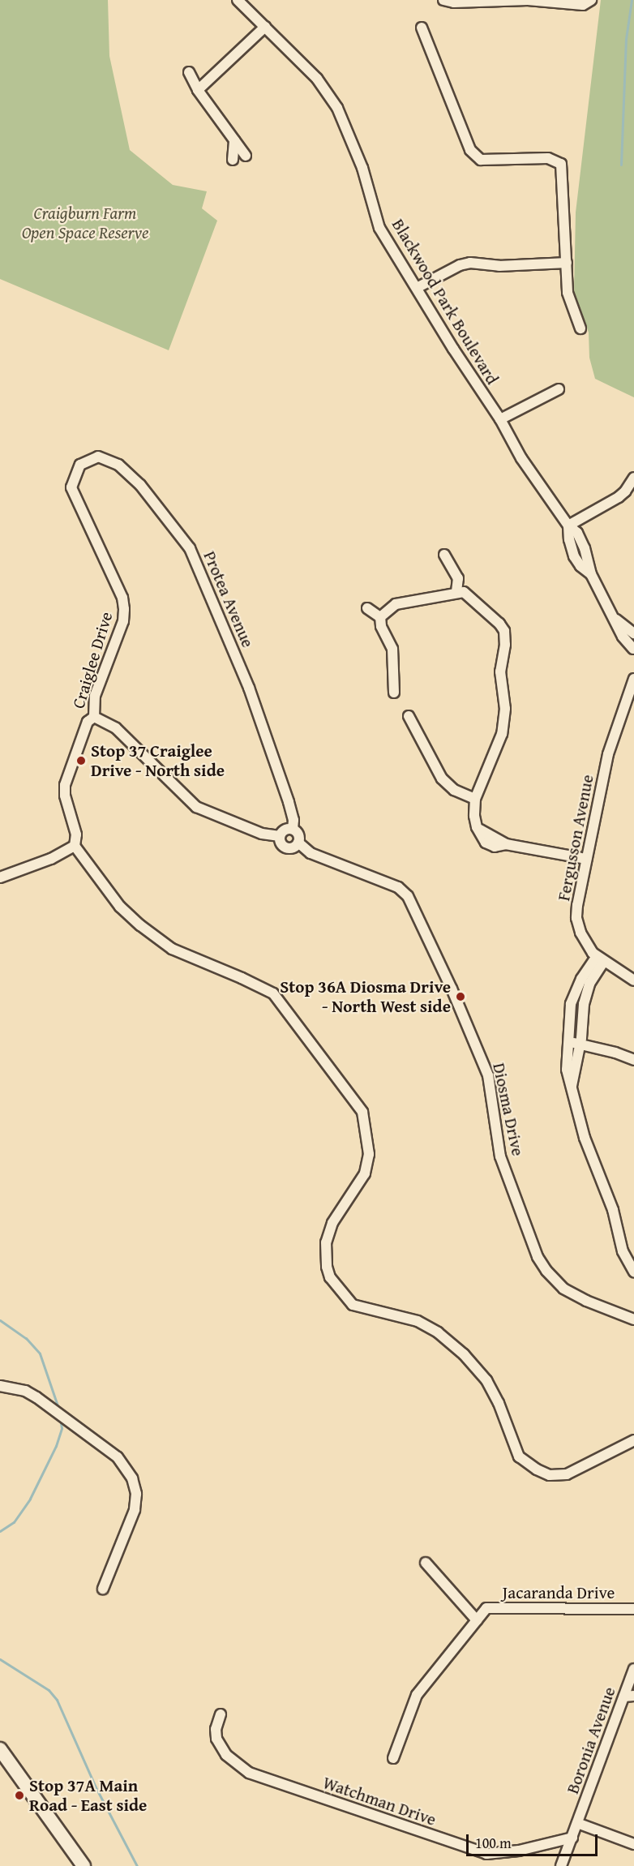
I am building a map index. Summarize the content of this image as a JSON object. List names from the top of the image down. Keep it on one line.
{"streets":{"street":["Blackwood Park Boulevard","Protea Avenue","Craiglee Drive","Fergusson Avenue","Diosma Drive","Jacaranda Drive","Boronia Avenue","Watchman Drive"]},"crossings":[["Protea Avenue","Craiglee Drive"],["Protea Avenue","Diosma Drive"],["Boronia Avenue","Watchman Drive"]],"parks":["Craigburn Farm Open Space Reserve"],"places":["Stop 37 Craiglee Drive - North side","Stop 36A Diosma Drive - North West side","Stop 37A Main Road - East side"],"scale_bar":"100 m"}
